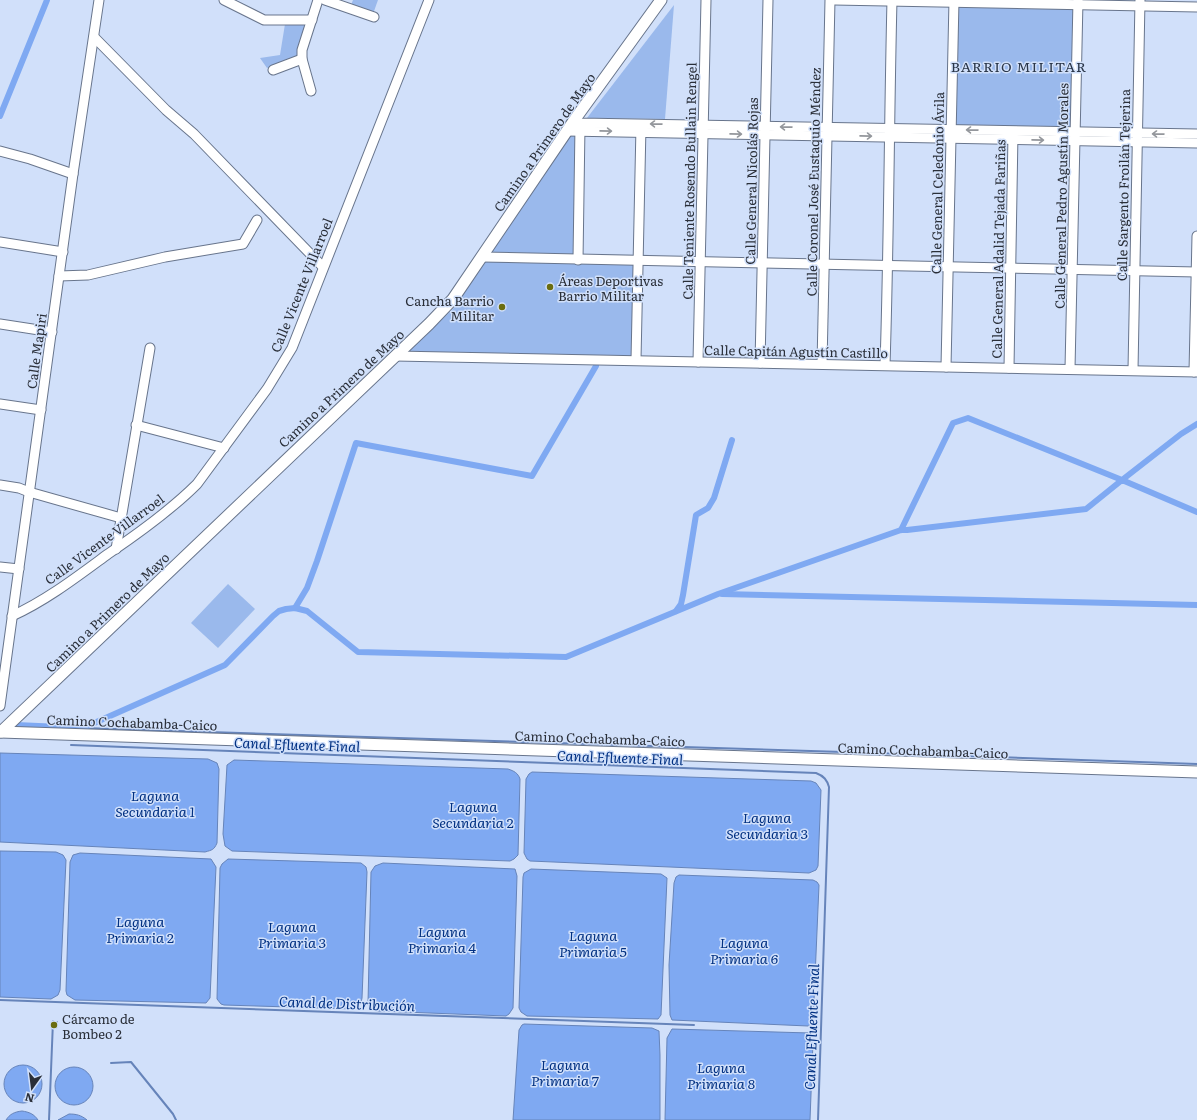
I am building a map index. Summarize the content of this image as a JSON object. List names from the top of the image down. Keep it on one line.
{"streets":{"main road":["Camino a Primero de Mayo","Camino Cochabamba-Caico"],"street":["Calle Teniente Rosendo Bullain Rengel","Calle General Nicolás Rojas","Calle Coronel José Eustaquio Méndez","Calle General Celedonio Ávila","Calle Sargento Froilán Tejerina","Calle General Pedro Agustín Morales","Calle General Adalid Tejada Fariñas","Calle Vicente Villarroel","Calle Mapiri","Calle Capitán Agustín Castillo"]},"crossings":[["Camino a Primero de Mayo","Calle Capitán Agustín Castillo"],["Camino a Primero de Mayo","Camino Cochabamba-Caico"],["Calle Teniente Rosendo Bullain Rengel","Calle Capitán Agustín Castillo"],["Calle General Nicolás Rojas","Calle Capitán Agustín Castillo"],["Calle Coronel José Eustaquio Méndez","Calle Capitán Agustín Castillo"],["Calle General Celedonio Ávila","Calle Capitán Agustín Castillo"],["Calle Sargento Froilán Tejerina","Calle Capitán Agustín Castillo"],["Calle General Pedro Agustín Morales","Calle Capitán Agustín Castillo"],["Calle General Adalid Tejada Fariñas","Calle Capitán Agustín Castillo"],["Calle Vicente Villarroel","Calle Mapiri"]],"districts":["BARRIO MILITAR"],"water":["Canal Efluente Final","Laguna Secundaria 1","Laguna Secundaria 2","Laguna Secundaria 3","Laguna Primaria 2","Laguna Primaria 3","Laguna Primaria 4","Laguna Primaria 5","Laguna Primaria 6","Canal de Distribución","Laguna Primaria 7","Laguna Primaria 8"],"places":["Áreas Deportivas Barrio Militar","Cancha Barrio Militar","Cárcamo de Bombeo 2"],"north":"bottom"}
